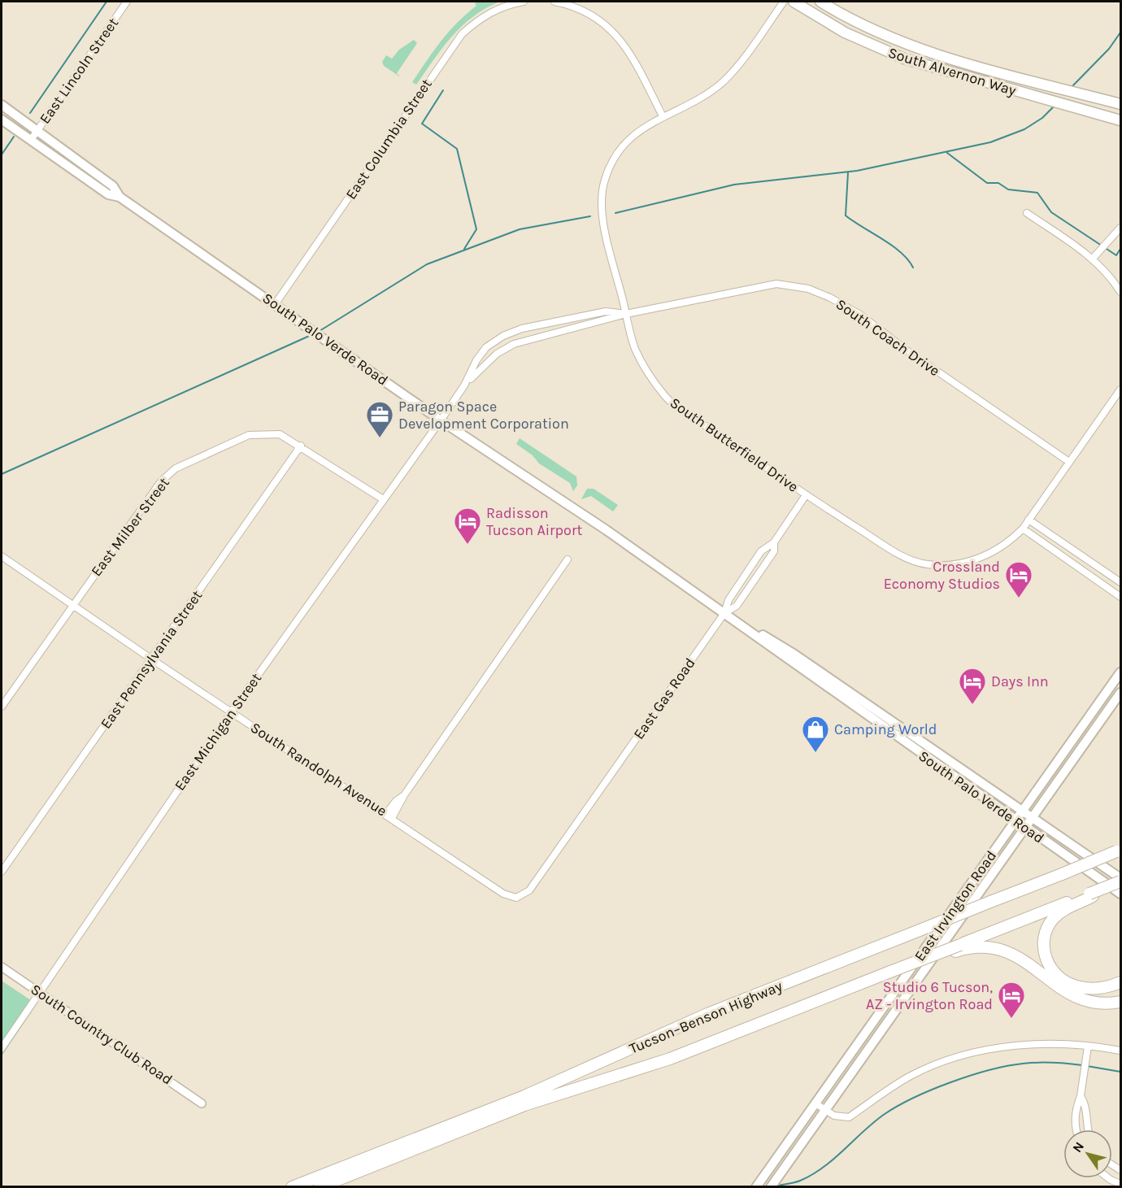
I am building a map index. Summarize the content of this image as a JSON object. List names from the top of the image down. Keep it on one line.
{"streets":{"highway":["Tucson–Benson Highway"],"main road":["South Alvernon Way","South Palo Verde Road","East Irvington Road"],"street":["East Lincoln Street","East Columbia Street","South Coach Drive","South Butterfield Drive","East Milber Street","East Pennsylvania Street","East Gas Road","East Michigan Street","South Randolph Avenue","South Country Club Road"]},"crossings":[["East Lincoln Street","South Palo Verde Road"],["East Columbia Street","South Palo Verde Road"],["South Coach Drive","South Palo Verde Road"],["South Coach Drive","South Butterfield Drive"],["South Coach Drive","East Michigan Street"],["South Palo Verde Road","East Gas Road"],["South Palo Verde Road","East Michigan Street"],["South Palo Verde Road","East Irvington Road"],["South Palo Verde Road","Tucson–Benson Highway"],["South Butterfield Drive","East Gas Road"],["East Milber Street","East Pennsylvania Street"],["East Milber Street","East Michigan Street"],["East Milber Street","South Randolph Avenue"],["East Pennsylvania Street","South Randolph Avenue"],["East Gas Road","South Randolph Avenue"],["East Michigan Street","South Randolph Avenue"],["East Michigan Street","South Country Club Road"]],"places":{"office":["Paragon Space Development Corporation"],"hotel":["Radisson Tucson Airport","Crossland Economy Studios","Days Inn","Studio 6 Tucson, AZ - Irvington Road"],"shop":["Camping World"]},"north":"top left"}
